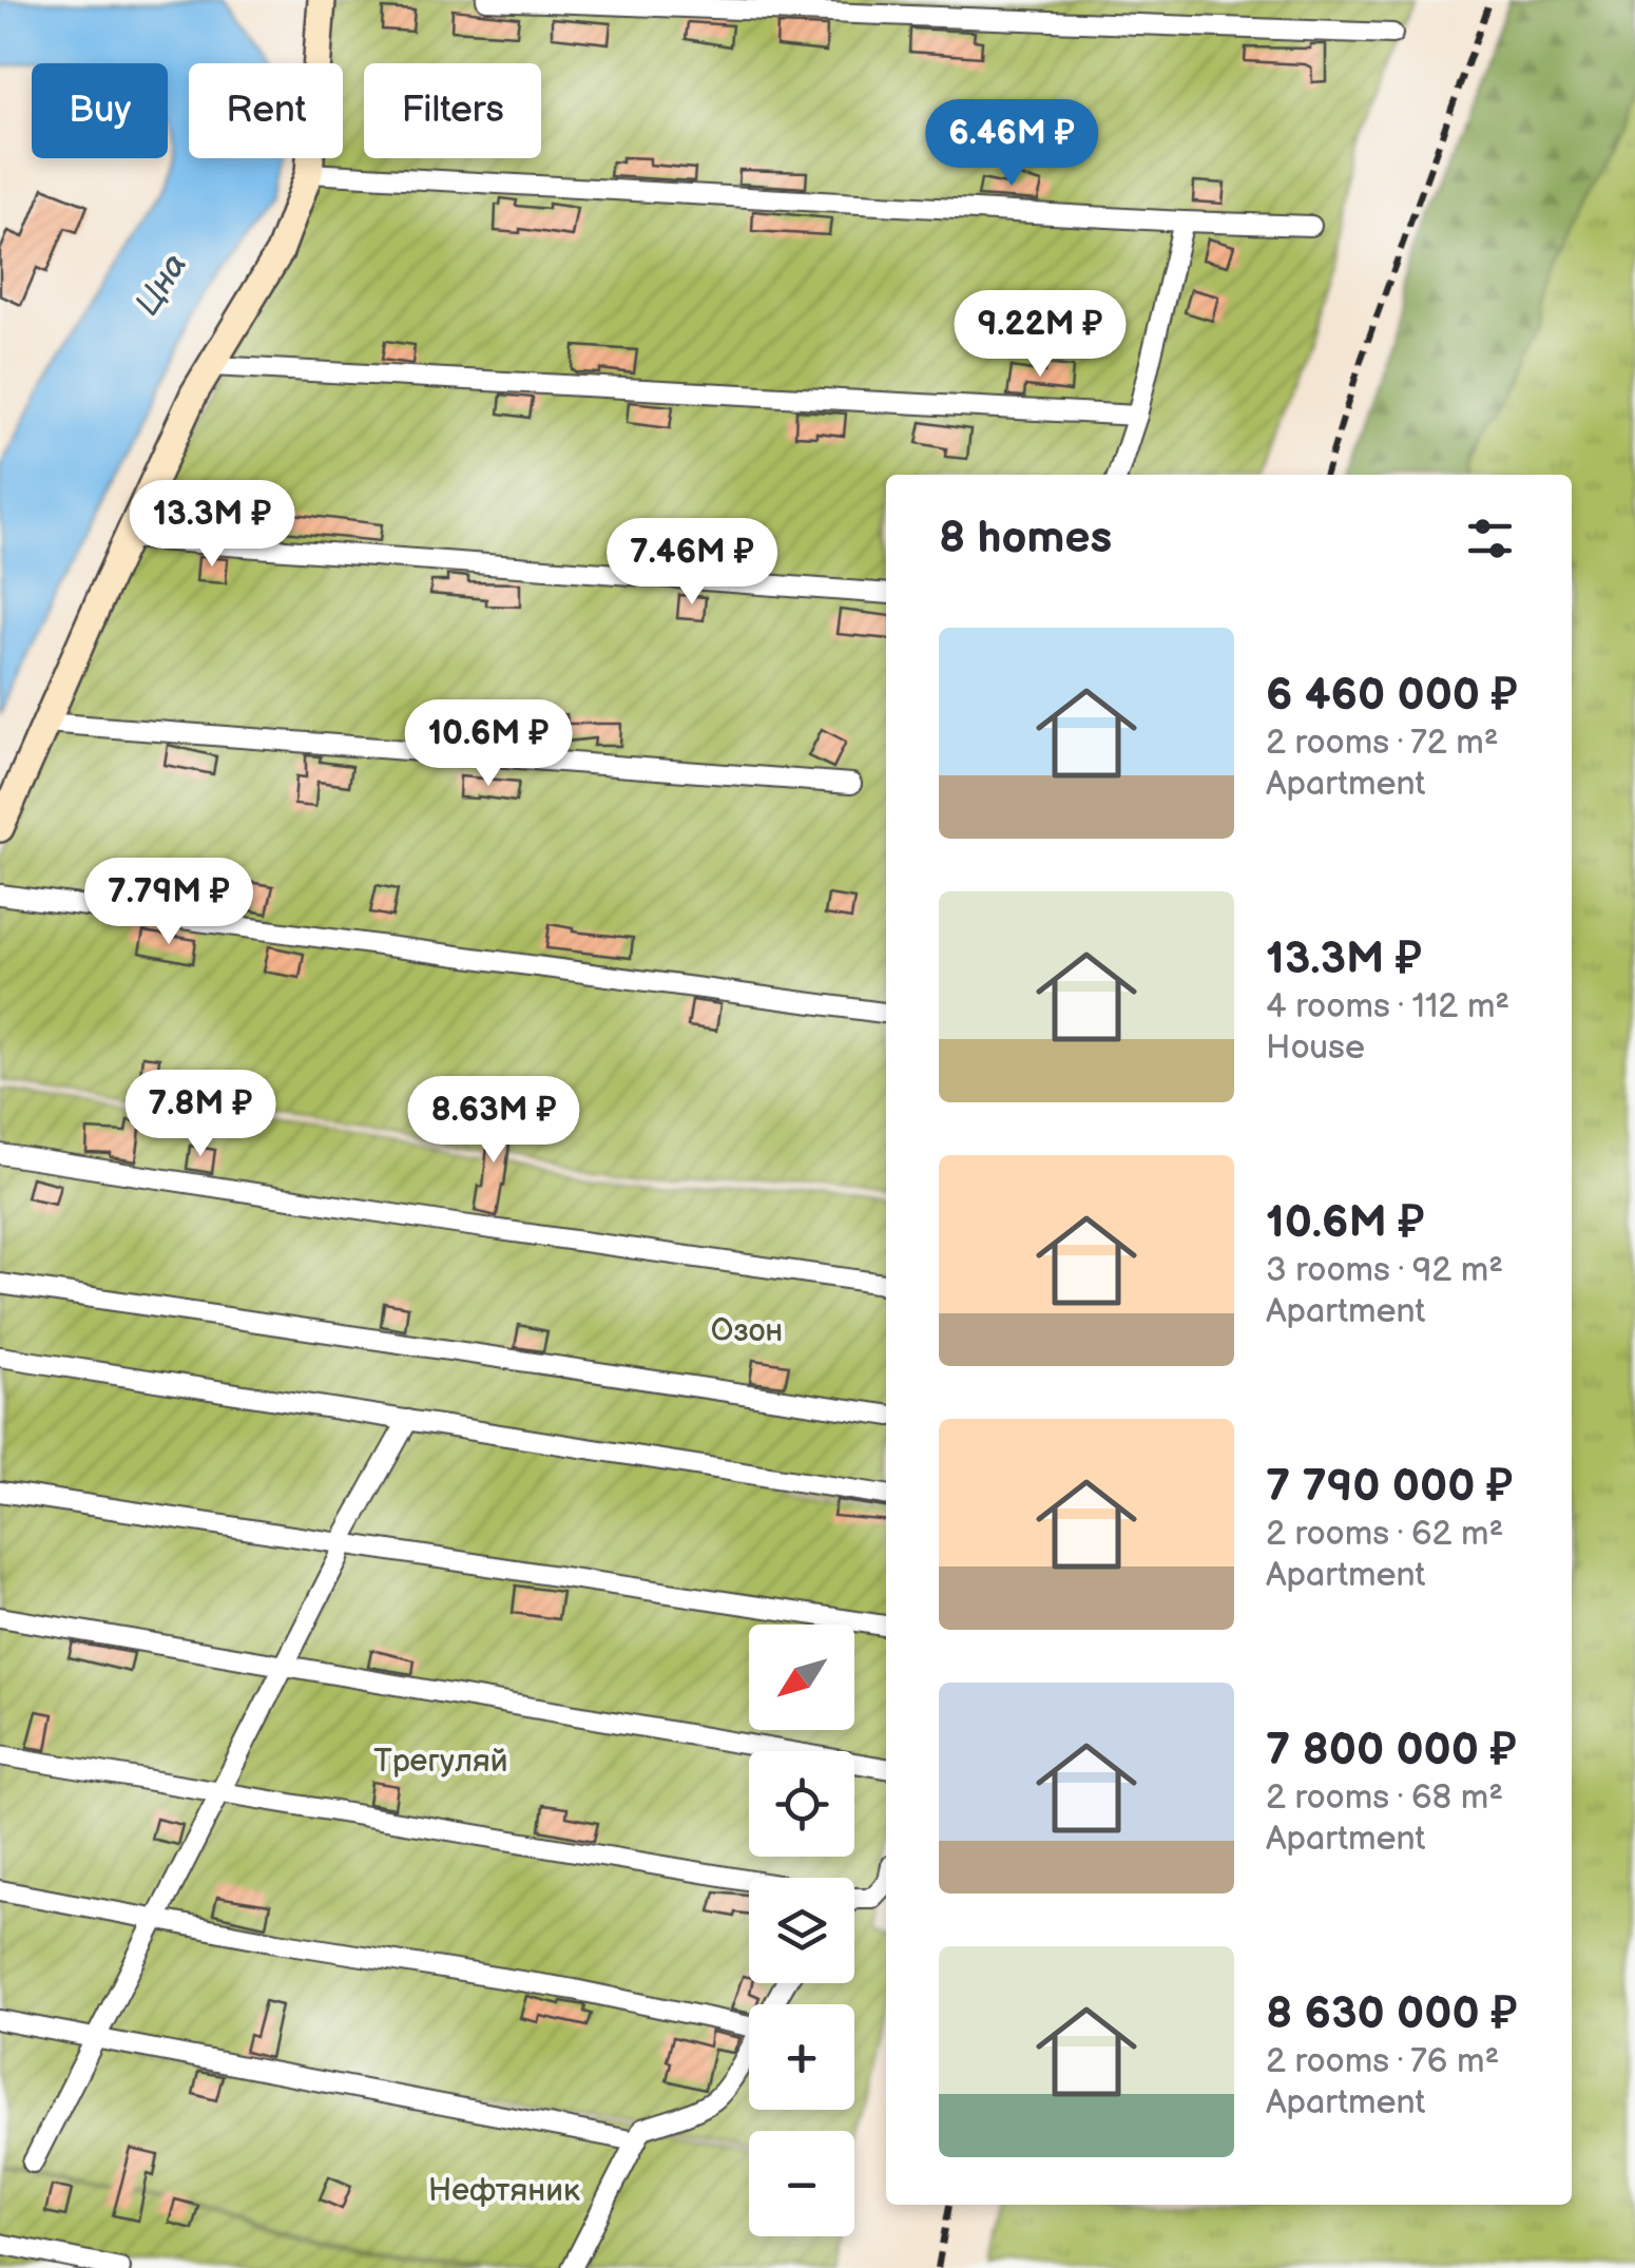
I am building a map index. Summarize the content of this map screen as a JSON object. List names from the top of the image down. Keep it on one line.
{"water":["Цна"],"parks":["Озон","Трегуляй","Нефтяник"],"north":"bottom left","page":{"chip":["Buy","Rent","Filters"],"price":["6.46M ₽","9.22M ₽","13.3M ₽","7.46M ₽","10.6M ₽","7.79M ₽","7.8M ₽","8.63M ₽"],"heading":"8 homes","list":[{"name":"6 460 000 ₽","note":"2 rooms · 72 m² · Apartment"},{"name":"13.3M ₽","note":"4 rooms · 112 m² · House"},{"name":"10.6M ₽","note":"3 rooms · 92 m² · Apartment"},{"name":"7 790 000 ₽","note":"2 rooms · 62 m² · Apartment"},{"name":"7 800 000 ₽","note":"2 rooms · 68 m² · Apartment"},{"name":"8 630 000 ₽","note":"2 rooms · 76 m² · Apartment"}],"map_buttons":["+","−"]}}
